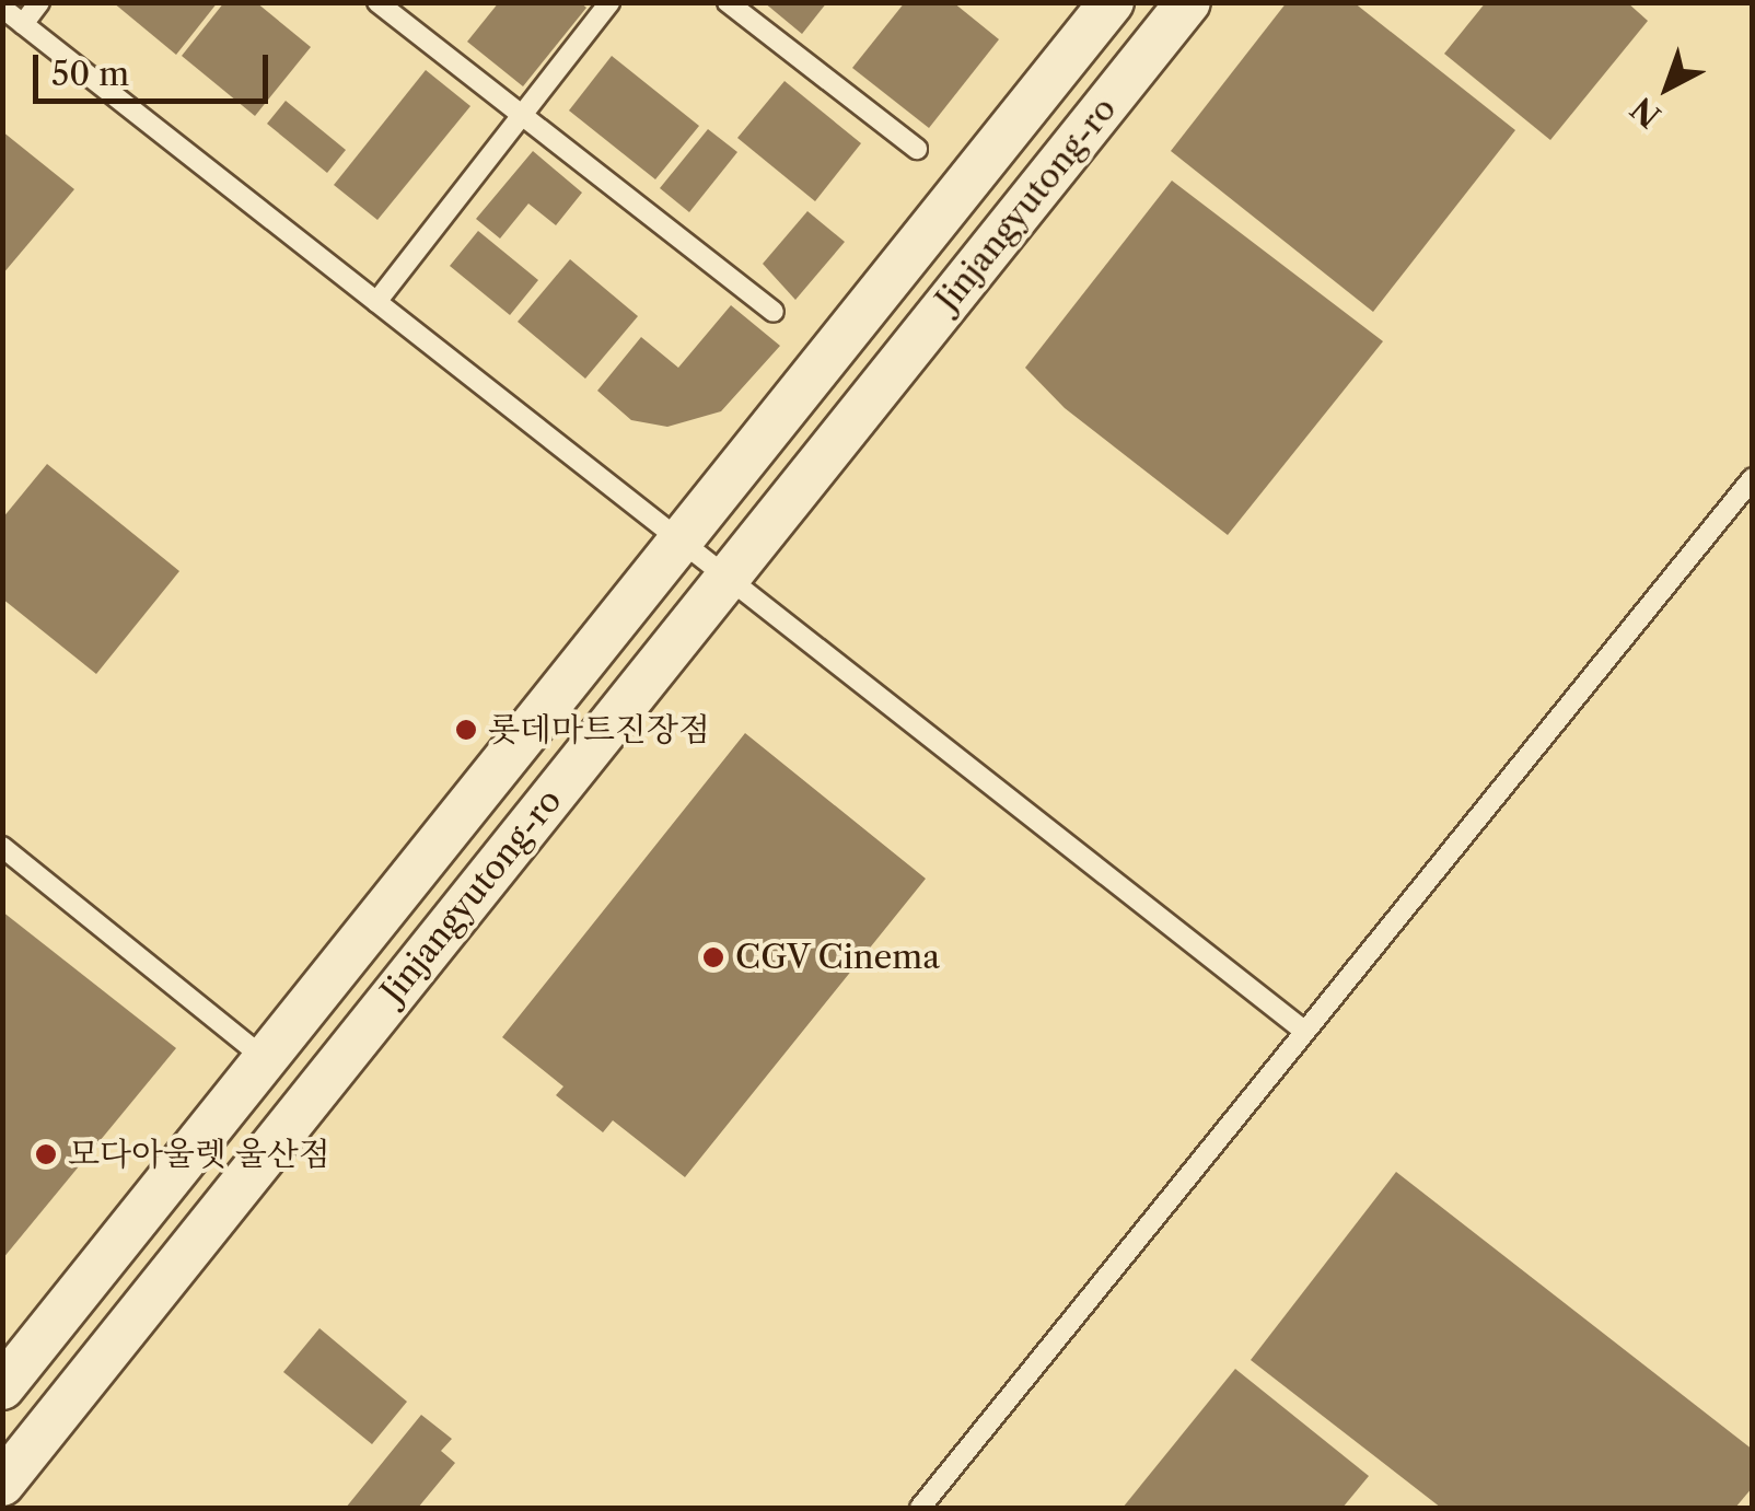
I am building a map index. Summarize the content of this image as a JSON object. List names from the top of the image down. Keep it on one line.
{"streets":{"street":["Jinjangyutong-ro"]},"places":["롯데마트진장점","CGV Cinema","모다아울렛 울산점"],"scale_bar":"50 m","north":"bottom left"}
